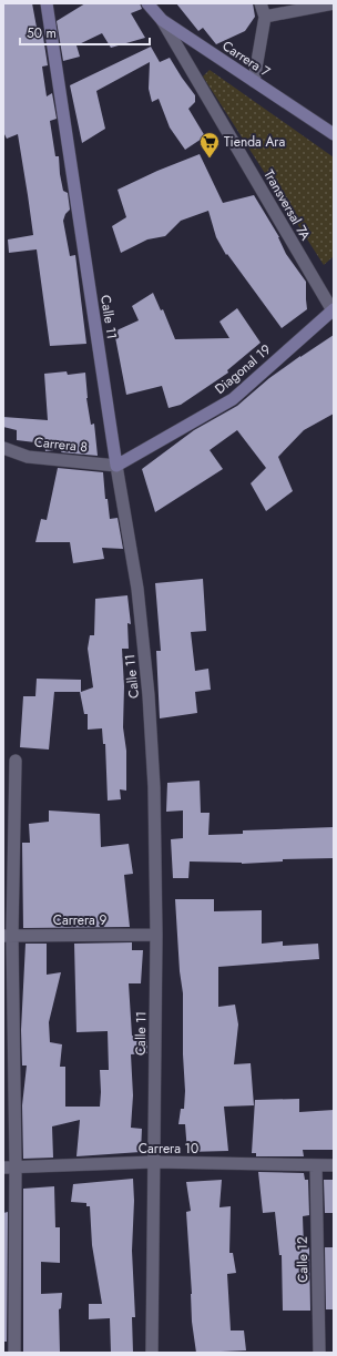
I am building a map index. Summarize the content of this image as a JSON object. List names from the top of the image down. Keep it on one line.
{"streets":{"main road":["Carrera 7","Calle 11","Diagonal 19"],"street":["Transversal 7A","Carrera 8","Carrera 9","Carrera 10","Calle 12"]},"crossings":[["Carrera 7","Transversal 7A"],["Transversal 7A","Diagonal 19"],["Calle 11","Diagonal 19"],["Calle 11","Carrera 8"],["Calle 11","Carrera 9"],["Calle 11","Carrera 10"],["Diagonal 19","Carrera 8"],["Carrera 10","Calle 12"]],"places":{"supermarket":["Tienda Ara"]},"scale_bar":"50 m"}
